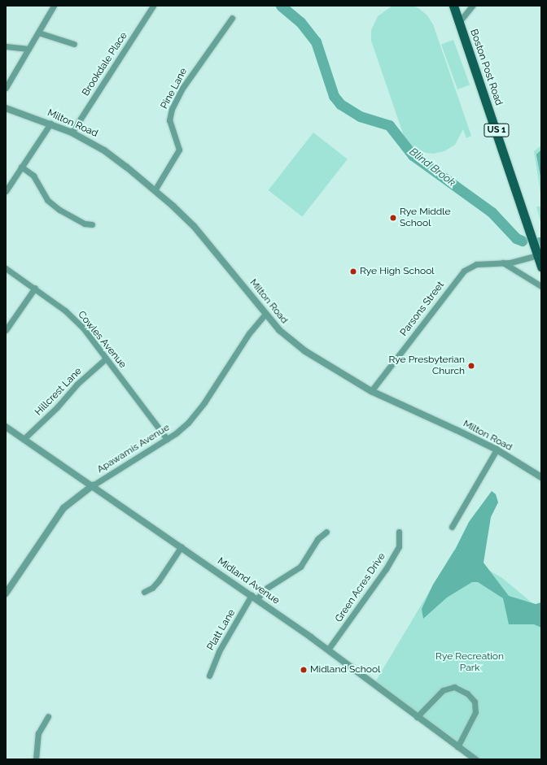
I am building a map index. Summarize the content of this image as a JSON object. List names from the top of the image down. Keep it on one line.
{"streets":{"main road":["Boston Post Road","US 1"],"street":["Brookdale Place","Pine Lane","Milton Road","Parsons Street","Cowles Avenue","Hillcrest Lane","Apawamis Avenue","Midland Avenue","Green Acres Drive","Platt Lane"]},"crossings":[["Brookdale Place","Milton Road"],["Boston Post Road","Parsons Street"],["Pine Lane","Milton Road"],["Milton Road","Parsons Street"],["Milton Road","Apawamis Avenue"],["Cowles Avenue","Hillcrest Lane"],["Cowles Avenue","Apawamis Avenue"],["Hillcrest Lane","Midland Avenue"],["Apawamis Avenue","Midland Avenue"],["Midland Avenue","Green Acres Drive"],["Midland Avenue","Platt Lane"]],"water":["Blind Brook"],"parks":["Rye Recreation Park"],"places":["Rye Middle School","Rye High School","Rye Presbyterian Church","Midland School"]}
